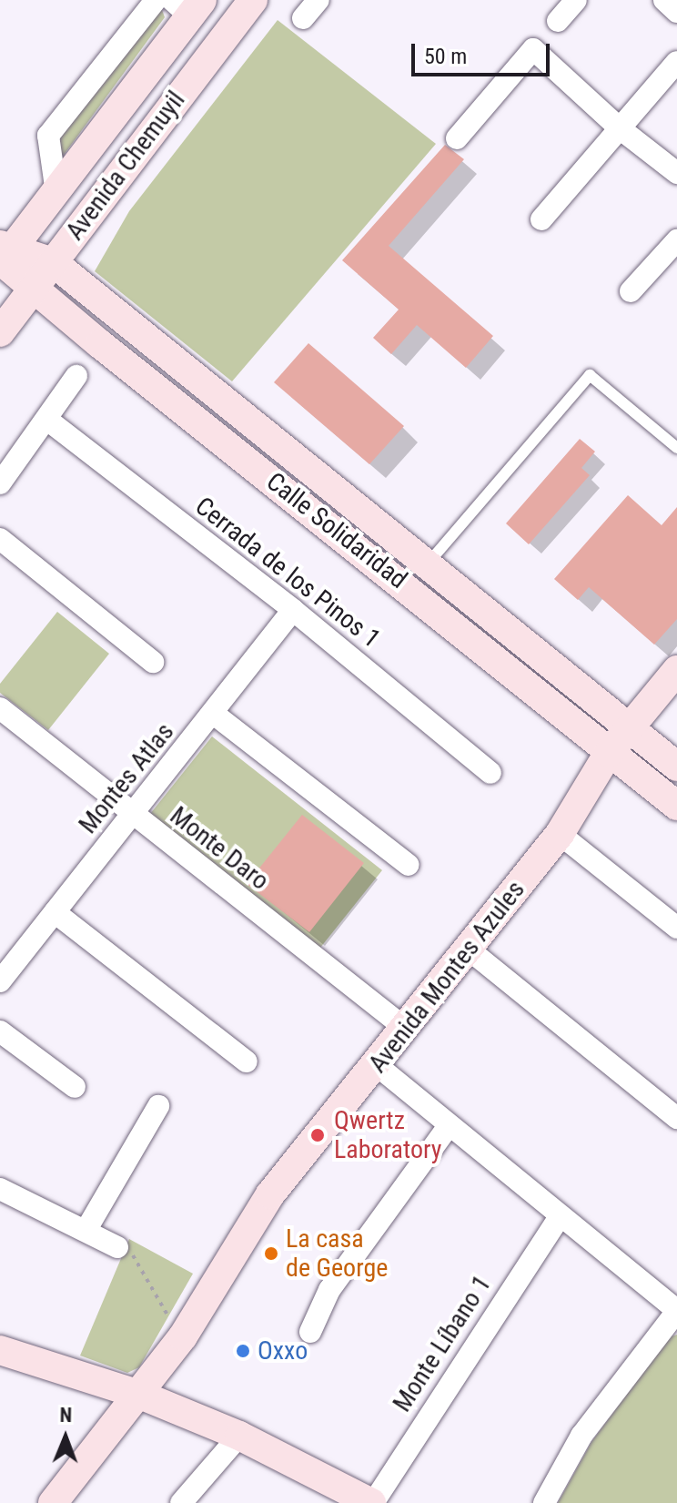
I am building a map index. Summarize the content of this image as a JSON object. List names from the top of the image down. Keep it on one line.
{"streets":{"main road":["Avenida Chemuyil","Calle Solidaridad","Avenida Montes Azules"],"street":["Cerrada de los Pinos 1","Montes Atlas","Monte Daro","Monte Líbano 1"]},"crossings":[["Avenida Chemuyil","Calle Solidaridad"],["Calle Solidaridad","Avenida Montes Azules"],["Cerrada de los Pinos 1","Montes Atlas"],["Montes Atlas","Monte Daro"],["Monte Daro","Avenida Montes Azules"]],"places":["Qwertz Laboratory","La casa de George","Oxxo"],"scale_bar":"50 m","north":"top"}
